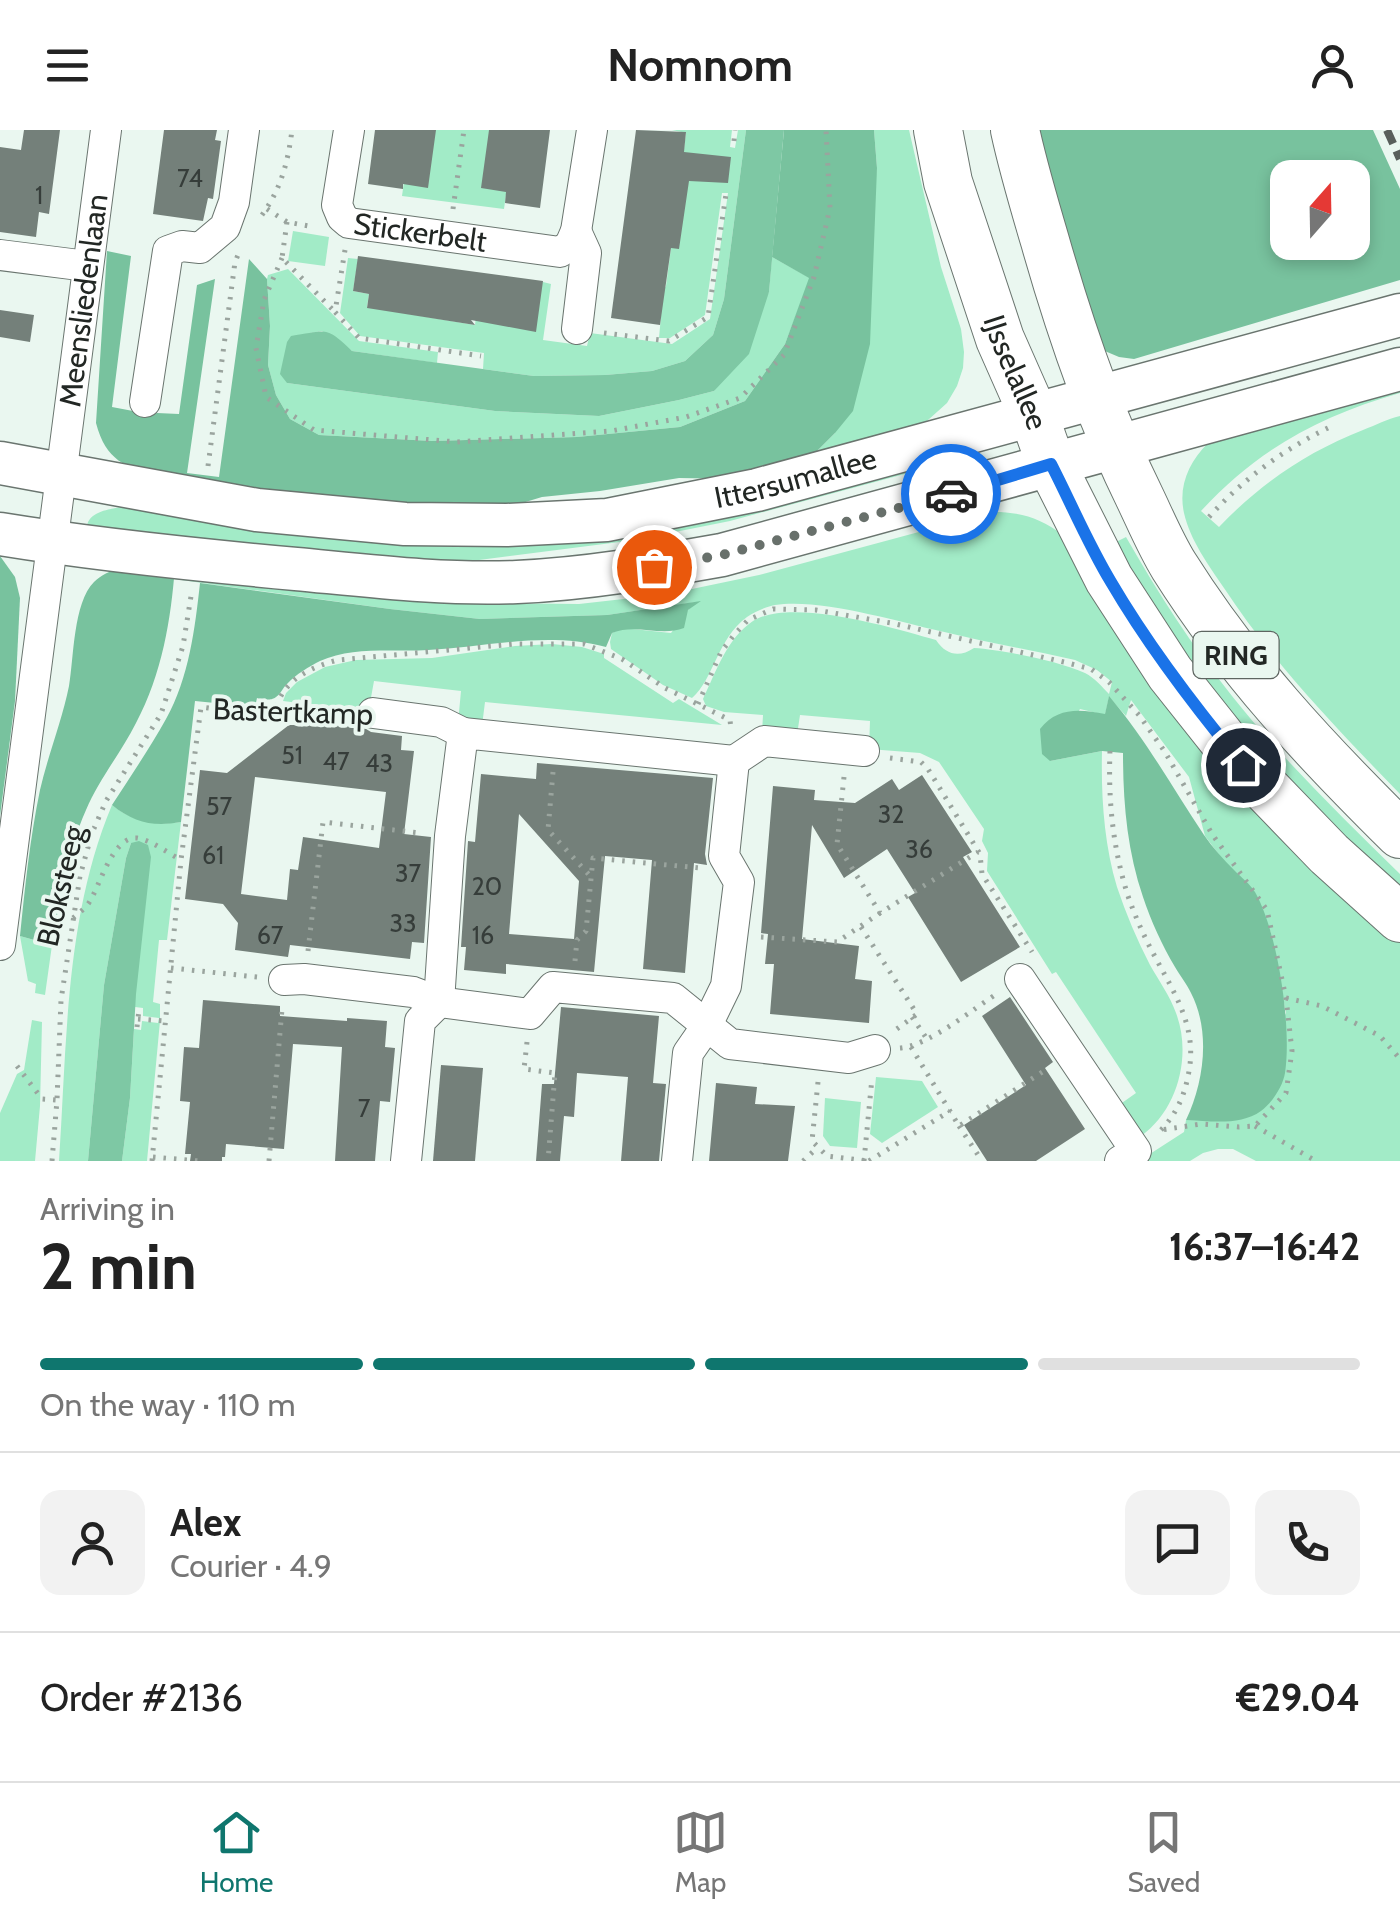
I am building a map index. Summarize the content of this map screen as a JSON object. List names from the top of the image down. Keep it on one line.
{"streets":{"main road":["IJsselallee","RING"],"street":["Stickerbelt","Meensliedenlaan","Ittersumallee","Bastertkamp"],"path":["Bloksteeg"]},"crossings":[["Meensliedenlaan","Ittersumallee"],["IJsselallee","Ittersumallee"],["Ittersumallee","RING"]],"house_numbers":["74","1","51","47","43","57","32","36","61","37","20","33","67","16","7"],"north":"top","page":{"header":"Nomnom","heading":["2 min","Arriving in","16:37–16:42"],"panel":["Alex","Courier · 4.9","Order #2136","€29.04"],"bar":"On the way · 110 m","tabs":["Home","Map","Saved"]}}
